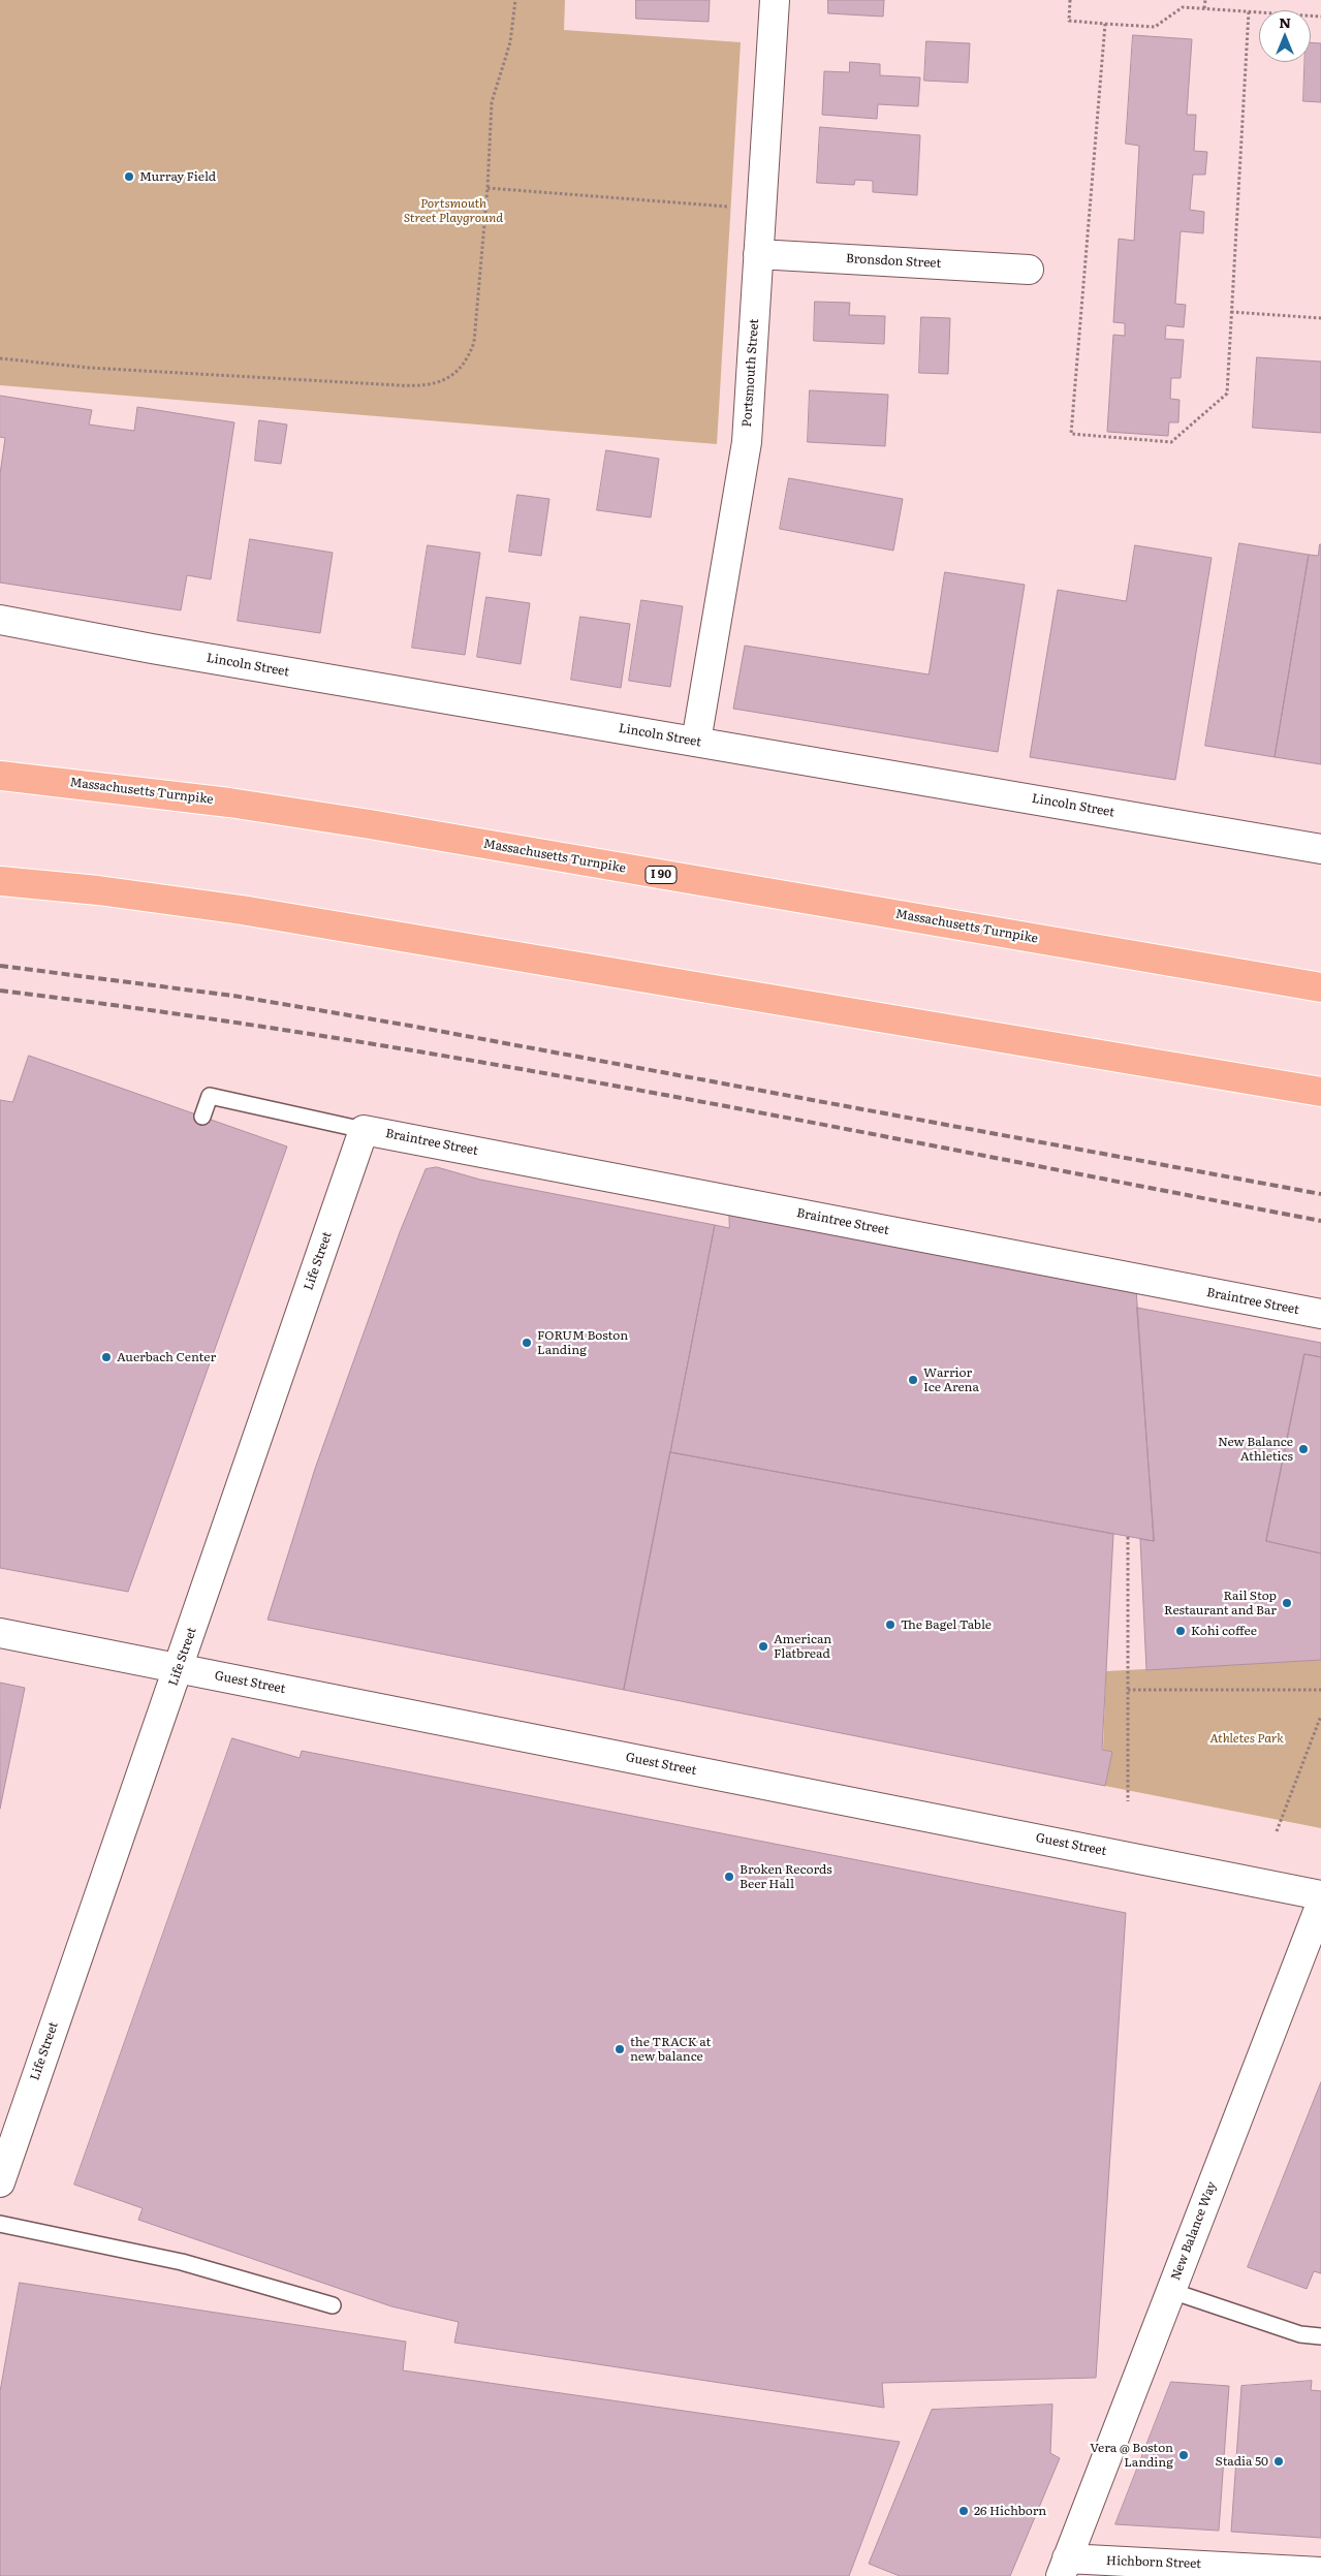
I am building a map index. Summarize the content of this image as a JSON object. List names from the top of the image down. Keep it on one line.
{"streets":{"highway":["Massachusetts Turnpike","I 90"],"street":["Bronsdon Street","Portsmouth Street","Lincoln Street","Braintree Street","Life Street","Guest Street","New Balance Way","Hichborn Street"]},"crossings":[["Bronsdon Street","Portsmouth Street"],["Portsmouth Street","Lincoln Street"],["Braintree Street","Life Street"],["Life Street","Guest Street"],["New Balance Way","Hichborn Street"]],"parks":["Portsmouth Street Playground","Athletes Park"],"places":["Murray Field","FORUM Boston Landing","Auerbach Center","Warrior Ice Arena","New Balance Athletics","Rail Stop Restaurant and Bar","The Bagel Table","Kohi coffee","American Flatbread","Broken Records Beer Hall","the TRACK at new balance","Vera @ Boston Landing","Stadia 50","26 Hichborn"],"north":"top"}
